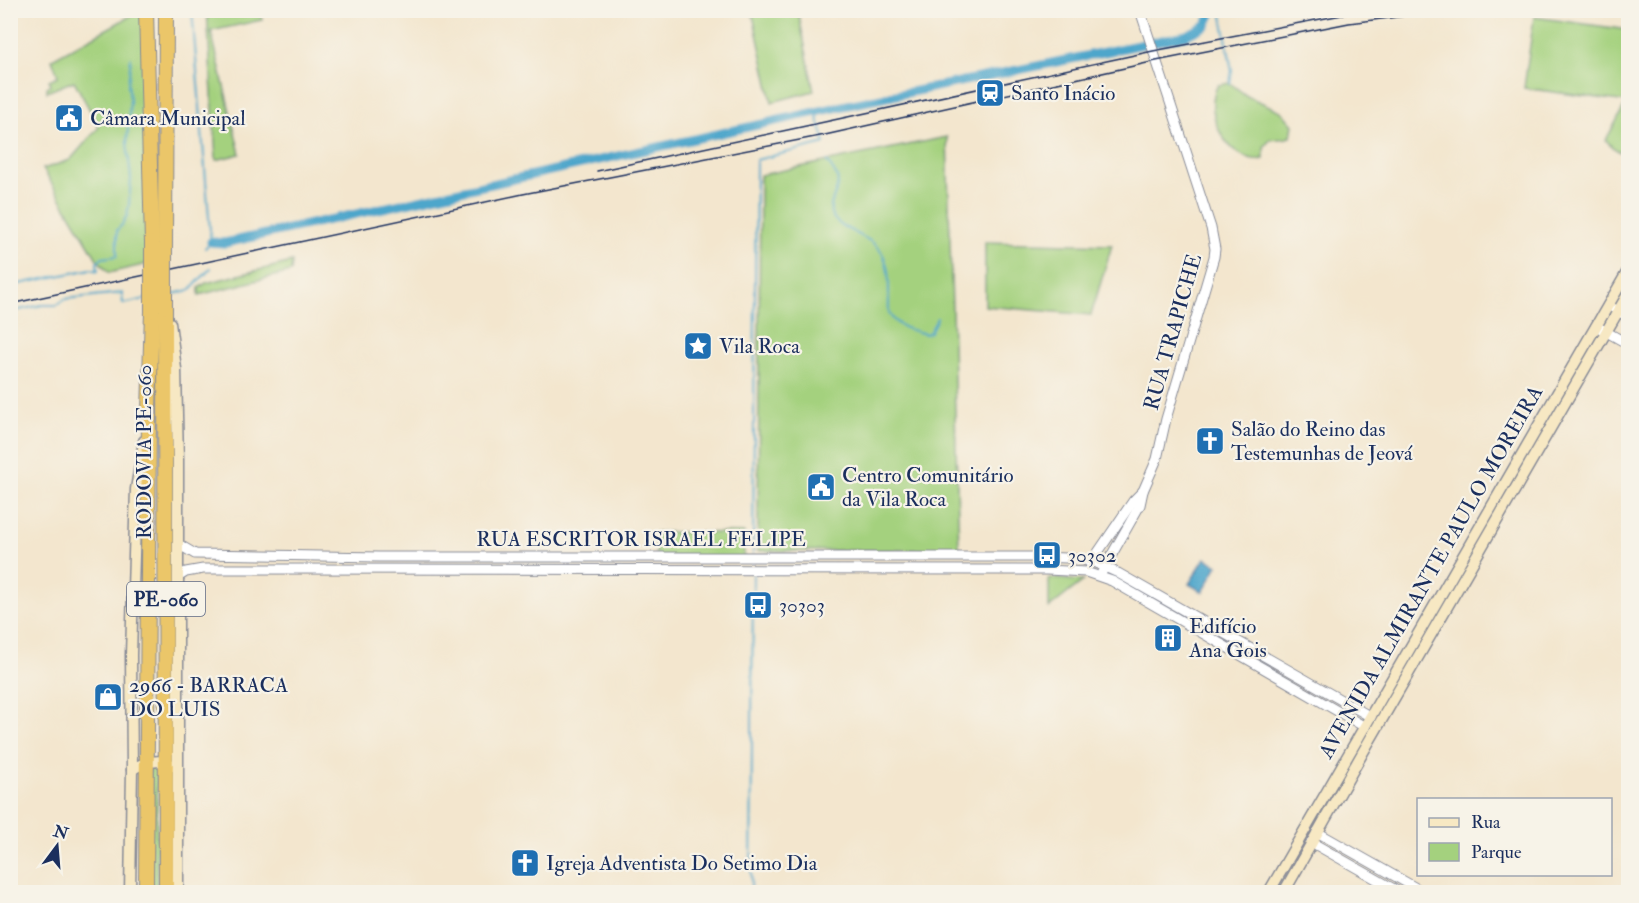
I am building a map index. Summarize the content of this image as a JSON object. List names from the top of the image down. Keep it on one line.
{"streets":{"highway":["RODOVIA PE-060","PE-060"],"main road":["AVENIDA ALMIRANTE PAULO MOREIRA"],"street":["RUA TRAPICHE","RUA ESCRITOR ISRAEL FELIPE"]},"crossings":[["RUA TRAPICHE","RUA ESCRITOR ISRAEL FELIPE"],["RODOVIA PE-060","PE-060"],["RUA ESCRITOR ISRAEL FELIPE","PE-060"]],"places":{"station":["Santo Inácio"],"public building":["Câmara Municipal","Centro Comunitário da Vila Roca"],"place":["Vila Roca"],"church":["Salão do Reino das Testemunhas de Jeová","Igreja Adventista Do Setimo Dia"],"bus stop":["30302","30303"],"building":["Edifício Ana Gois"],"shop":["2966 - BARRACA DO LUIS"]},"legend":["Rua","Parque"],"north":"top"}
